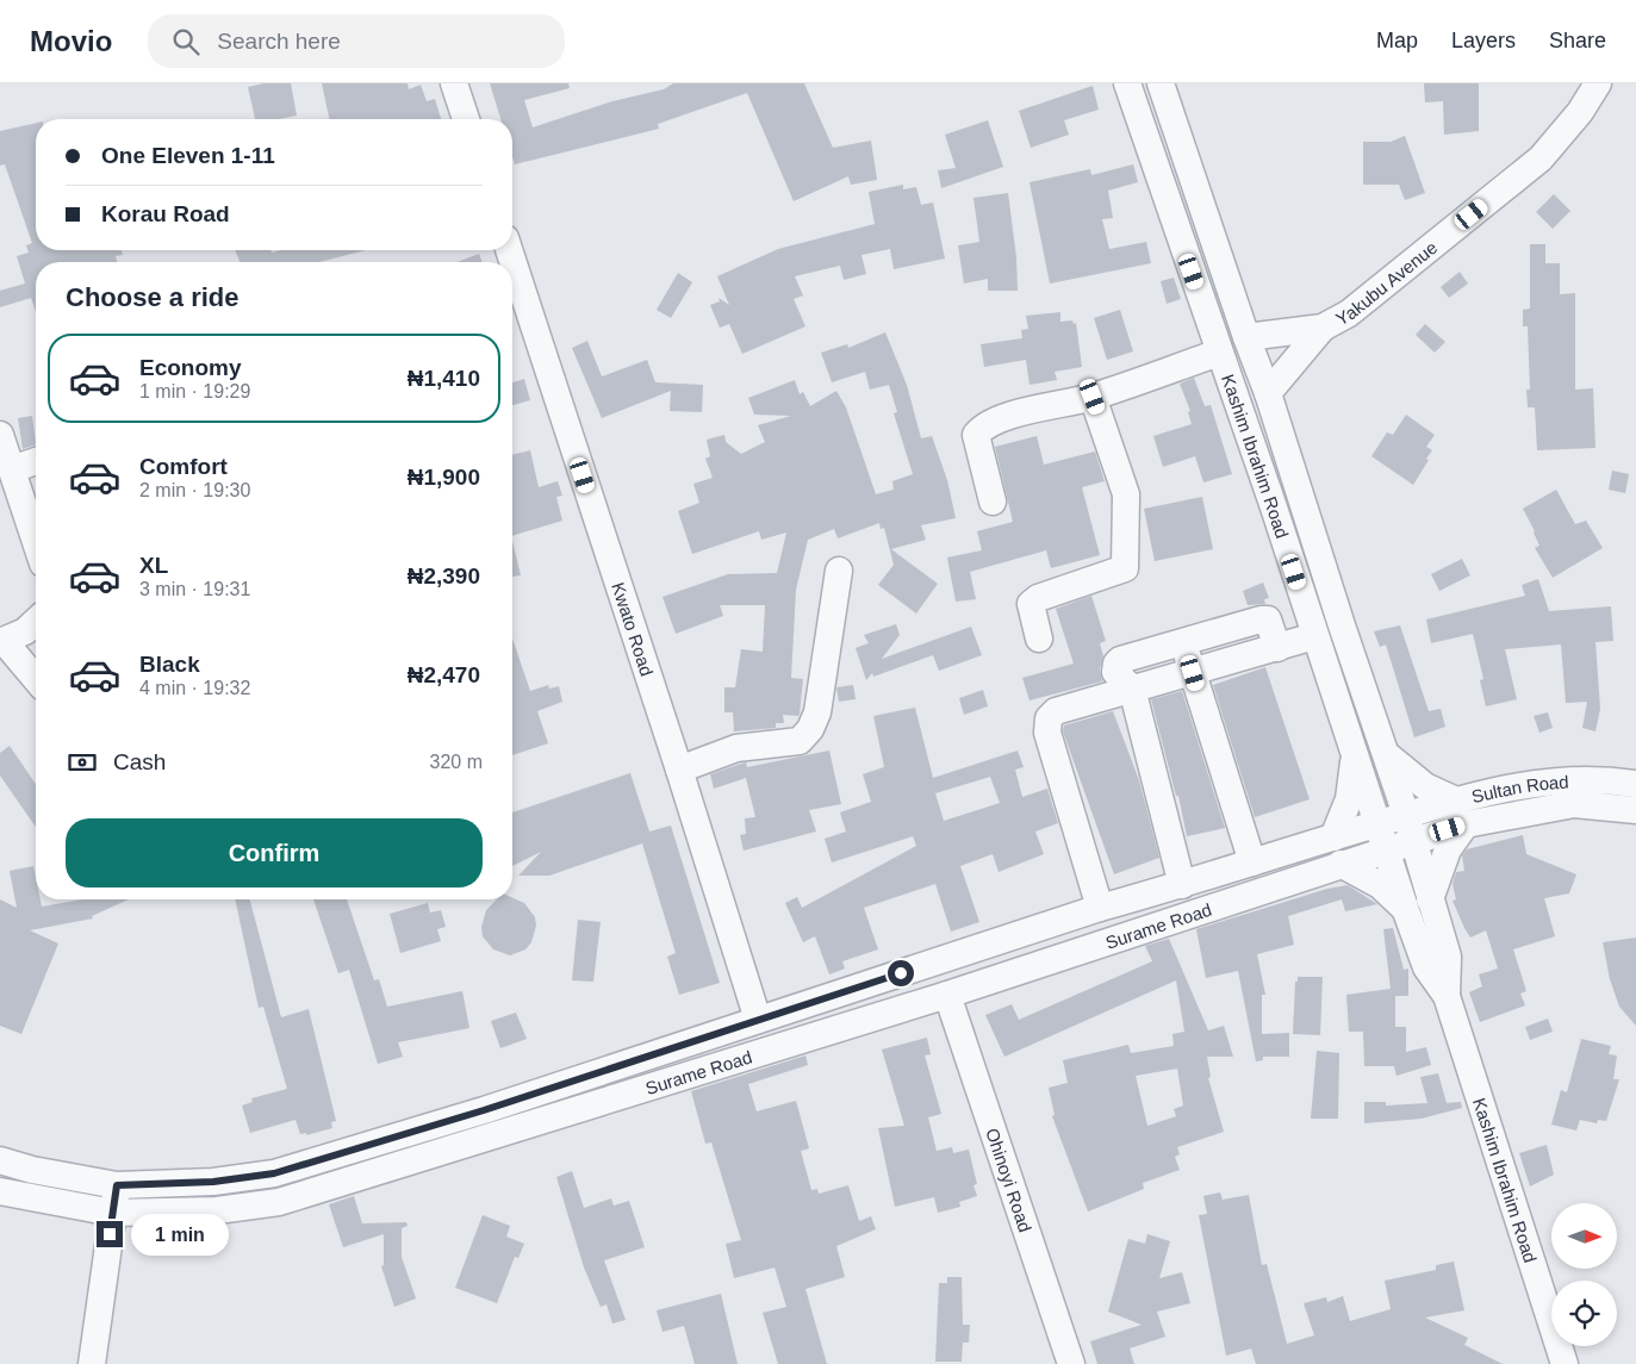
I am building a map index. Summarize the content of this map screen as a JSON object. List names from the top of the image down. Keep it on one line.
{"streets":{"street":["Yakubu Avenue","Kashim Ibrahim Road","Kwato Road","Sultan Road","Surame Road","Ohinoyi Road"]},"crossings":[["Yakubu Avenue","Kashim Ibrahim Road"],["Kashim Ibrahim Road","Sultan Road"],["Kashim Ibrahim Road","Surame Road"],["Kwato Road","Surame Road"],["Sultan Road","Surame Road"],["Surame Road","Ohinoyi Road"]],"north":"right","page":{"header":"Movio","search":"Search here","nav":["Map","Layers","Share"],"banner":["One Eleven 1-11","Korau Road"],"heading":"Choose a ride","list":[{"name":"Economy","note":"1 min · 19:29","value":"₦1,410"},{"name":"Comfort","note":"2 min · 19:30","value":"₦1,900"},{"name":"XL","note":"3 min · 19:31","value":"₦2,390"},{"name":"Black","note":"4 min · 19:32","value":"₦2,470"}],"pay":["Cash","320 m"],"buttons":"Confirm","bubble":"1 min"}}
